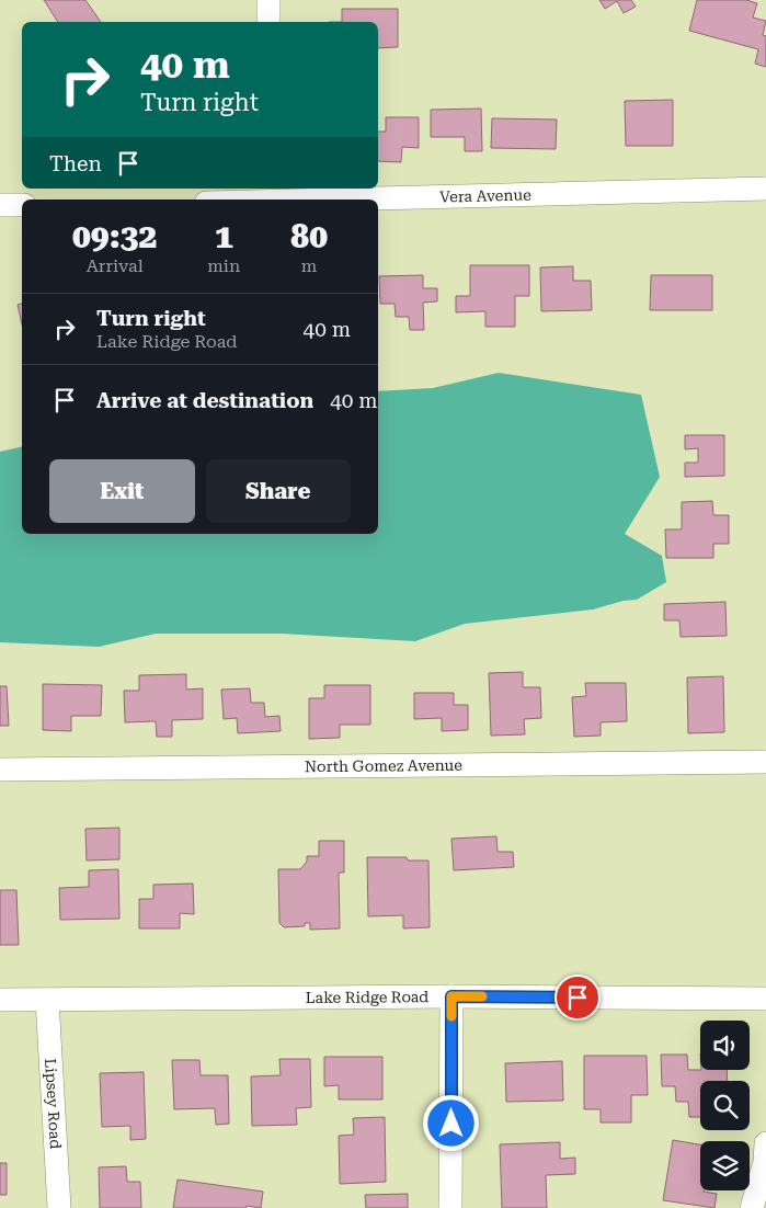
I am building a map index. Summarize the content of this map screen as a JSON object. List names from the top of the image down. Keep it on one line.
{"streets":{"street":["Vera Avenue","North Gomez Avenue","Lake Ridge Road","Lipsey Road"]},"crossings":[["Lake Ridge Road","Lipsey Road"]],"page":{"turn":["40 m","Turn right"],"then":"Then","eta":["09:32","Arrival","1","min","80","m"],"list":[{"name":"Turn right","note":"Lake Ridge Road","value":"40 m"},{"name":"Arrive at destination","value":"40 m"}],"buttons":["Exit","Share"]}}
